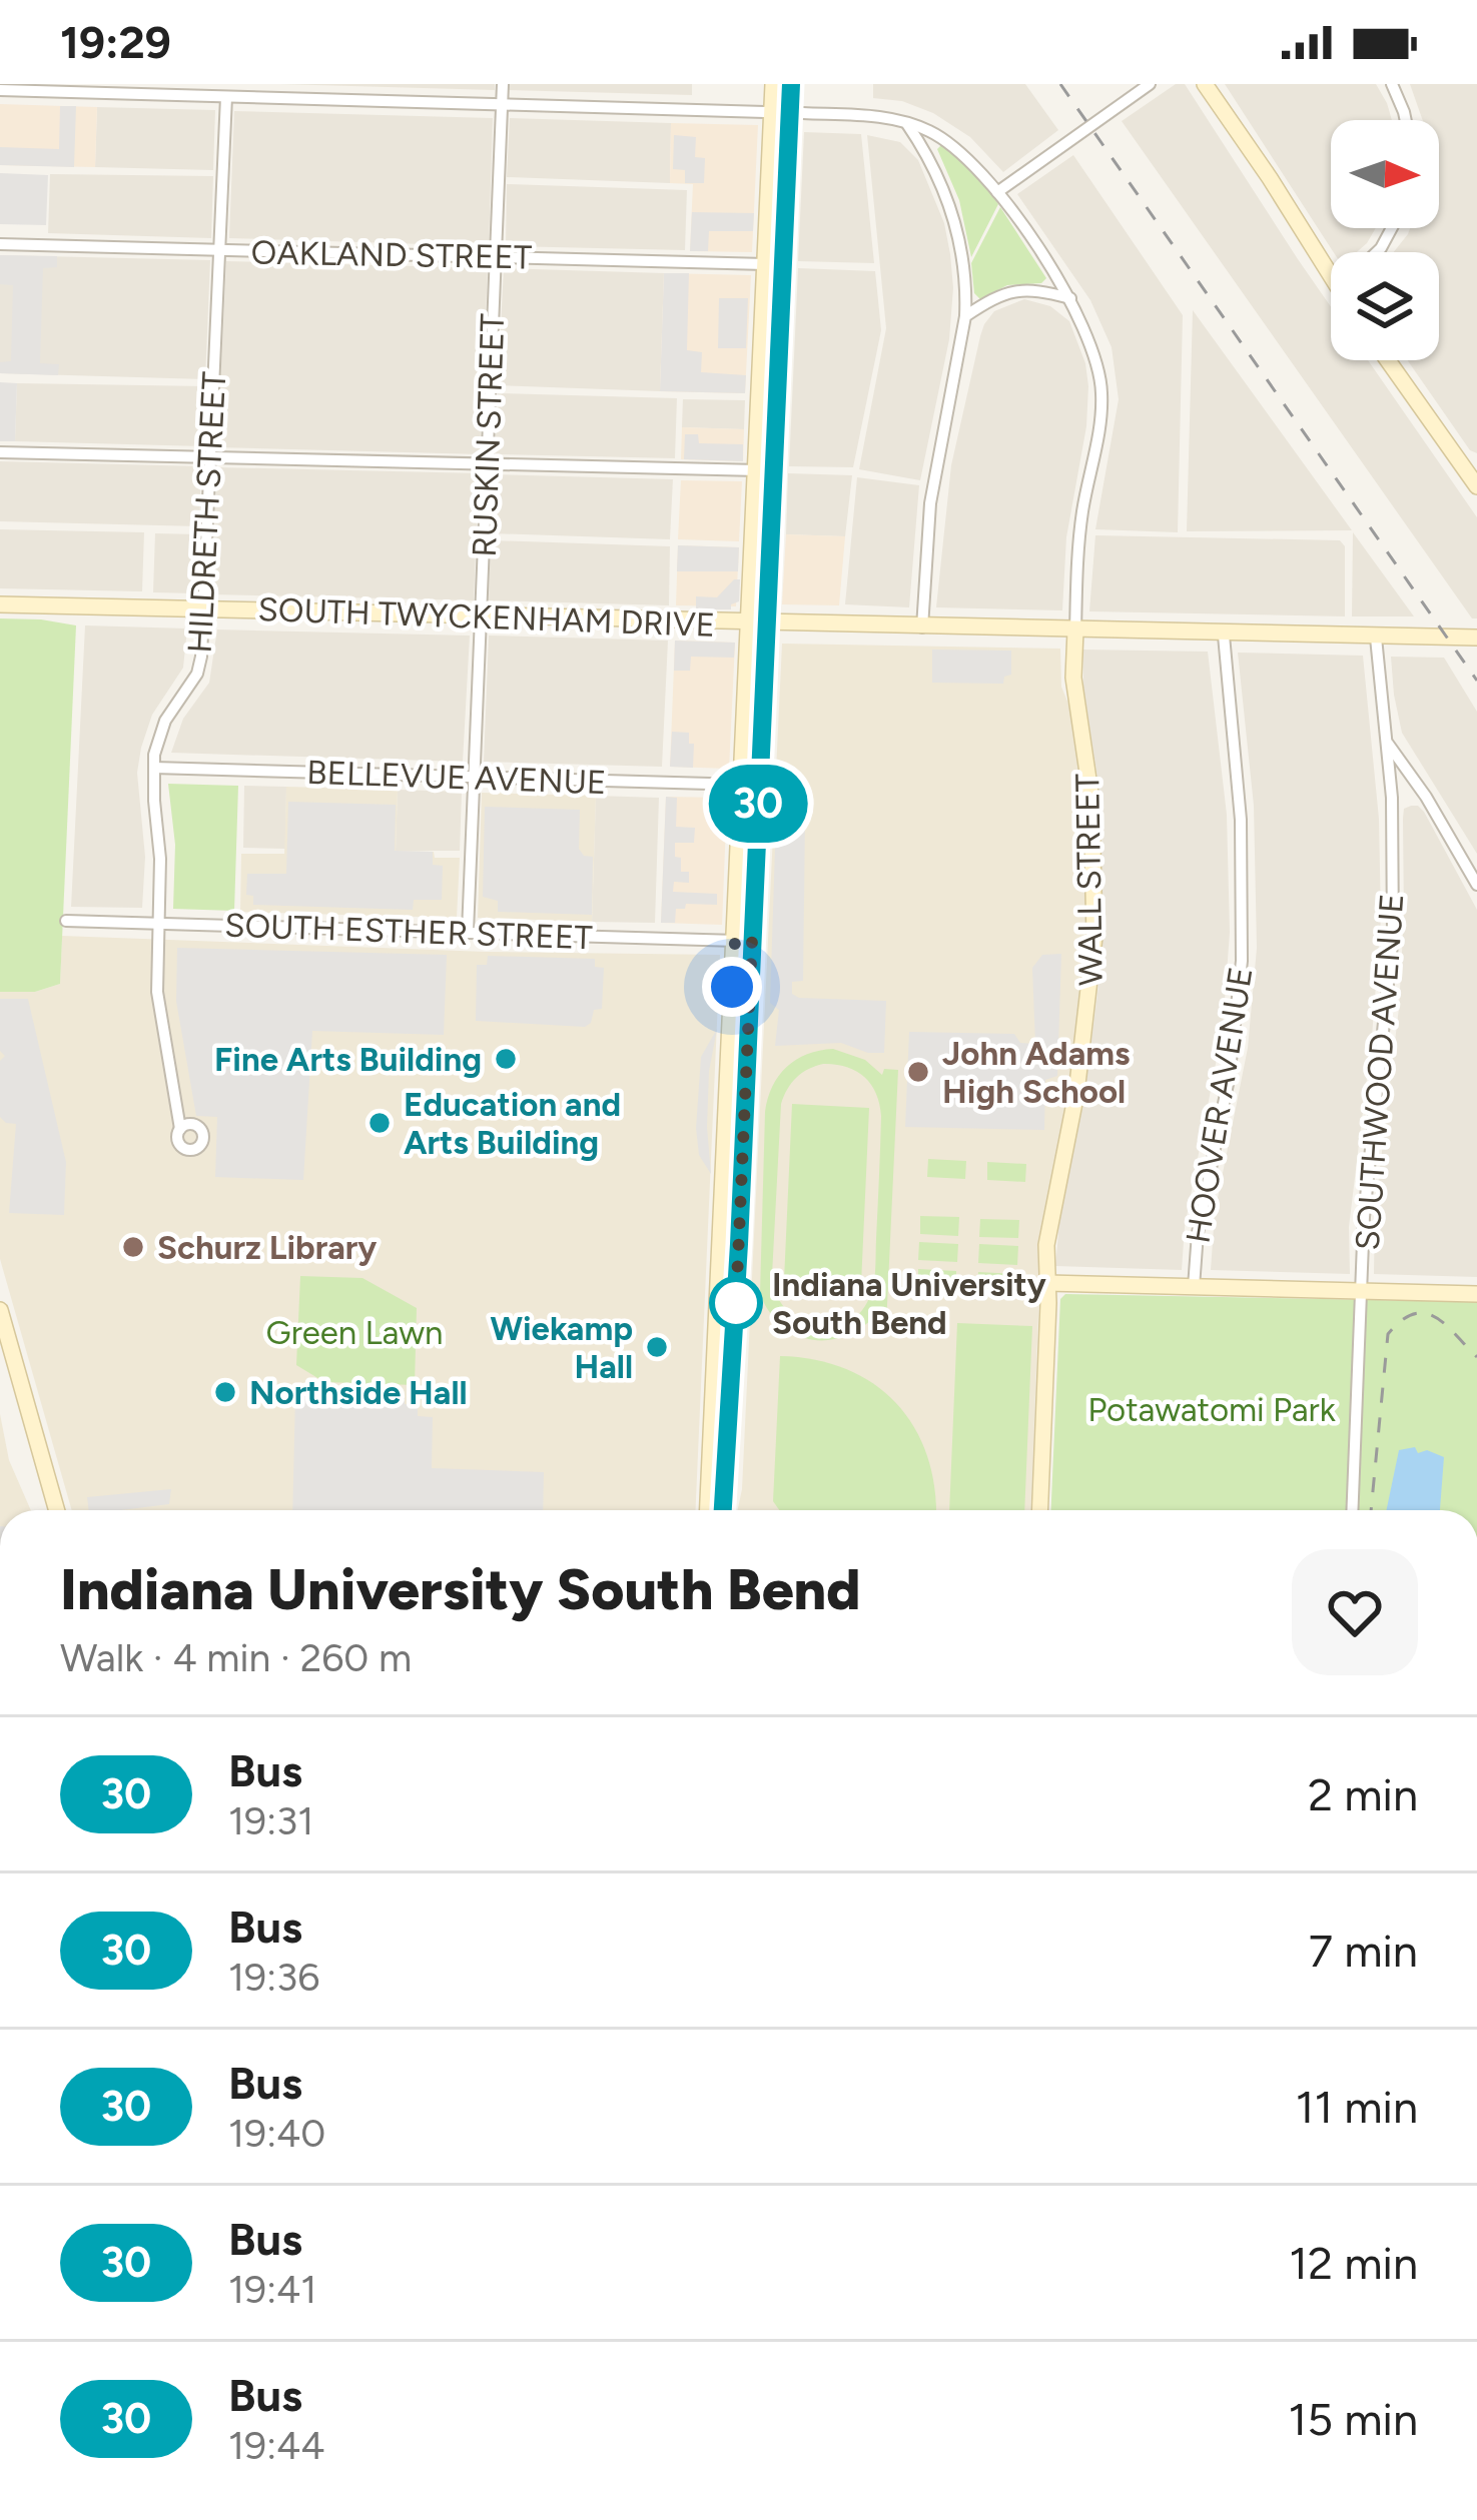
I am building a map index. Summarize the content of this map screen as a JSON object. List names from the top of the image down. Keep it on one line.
{"streets":{"street":["OAKLAND STREET","RUSKIN STREET","HILDRETH STREET","SOUTH TWYCKENHAM DRIVE","BELLEVUE AVENUE","WALL STREET","SOUTH ESTHER STREET","SOUTHWOOD AVENUE","HOOVER AVENUE"]},"crossings":[["OAKLAND STREET","RUSKIN STREET"],["OAKLAND STREET","HILDRETH STREET"],["RUSKIN STREET","SOUTH TWYCKENHAM DRIVE"],["RUSKIN STREET","BELLEVUE AVENUE"],["RUSKIN STREET","SOUTH ESTHER STREET"],["HILDRETH STREET","SOUTH TWYCKENHAM DRIVE"],["HILDRETH STREET","BELLEVUE AVENUE"],["HILDRETH STREET","SOUTH ESTHER STREET"],["SOUTH TWYCKENHAM DRIVE","WALL STREET"],["SOUTH TWYCKENHAM DRIVE","SOUTHWOOD AVENUE"],["SOUTH TWYCKENHAM DRIVE","HOOVER AVENUE"]],"parks":["Green Lawn","Potawatomi Park"],"places":["Fine Arts Building","John Adams High School","Education and Arts Building","Schurz Library","Indiana University South Bend","Wiekamp Hall","Northside Hall"],"lines":["bus line 30"],"north":"right","page":{"status":"19:29","on_map":"30","heading":["Indiana University South Bend","Walk · 4 min · 260 m"],"list":[{"mark":"30","name":"Bus","note":"19:31","value":"2 min"},{"mark":"30","name":"Bus","note":"19:36","value":"7 min"},{"mark":"30","name":"Bus","note":"19:40","value":"11 min"},{"mark":"30","name":"Bus","note":"19:41","value":"12 min"},{"mark":"30","name":"Bus","note":"19:44","value":"15 min"}]}}
